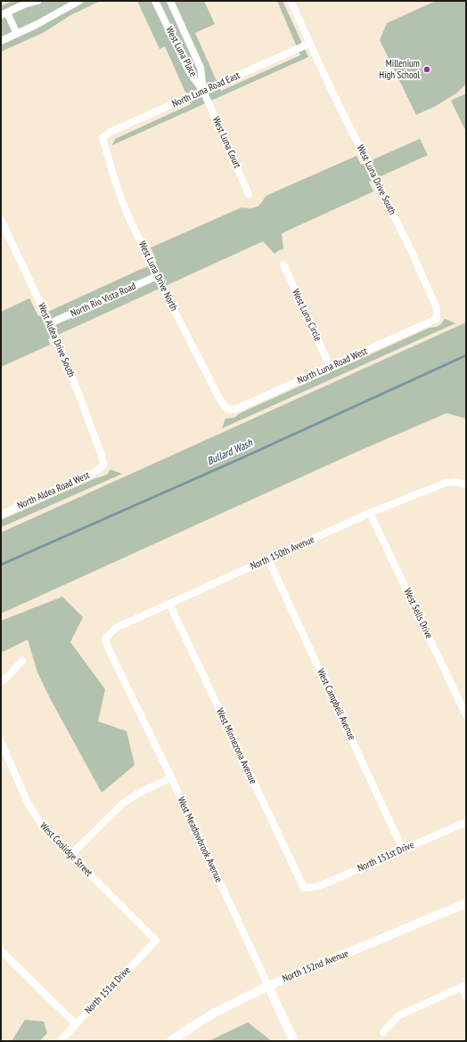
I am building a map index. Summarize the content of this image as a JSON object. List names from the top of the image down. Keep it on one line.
{"streets":{"street":["West Luna Place","North Luna Road East","West Luna Court","West Luna Drive South","West Luna Drive North","North Rio Vista Road","West Luna Circle","West Aldea Drive South","North Luna Road West","North Aldea Road West","North 150th Avenue","West Sells Drive","West Campbell Avenue","West Minnezona Avenue","West Meadowbrook Avenue","West Coolidge Street","North 151st Drive","North 152nd Avenue"]},"crossings":[["West Luna Place","North Luna Road East"],["West Luna Place","West Luna Court"],["North Luna Road East","West Luna Court"],["North Luna Road East","West Luna Drive South"],["North Luna Road East","West Luna Drive North"],["West Luna Drive South","North Luna Road West"],["West Luna Drive North","North Rio Vista Road"],["West Luna Drive North","North Luna Road West"],["North Rio Vista Road","West Aldea Drive South"],["West Luna Circle","North Luna Road West"],["West Aldea Drive South","North Aldea Road West"],["North 150th Avenue","West Sells Drive"],["North 150th Avenue","West Campbell Avenue"],["North 150th Avenue","West Minnezona Avenue"],["North 150th Avenue","West Meadowbrook Avenue"],["West Campbell Avenue","North 151st Drive"],["West Minnezona Avenue","North 151st Drive"],["West Meadowbrook Avenue","North 152nd Avenue"],["West Coolidge Street","North 151st Drive"]],"water":["Bullard Wash"],"places":["Millenium High School"]}
